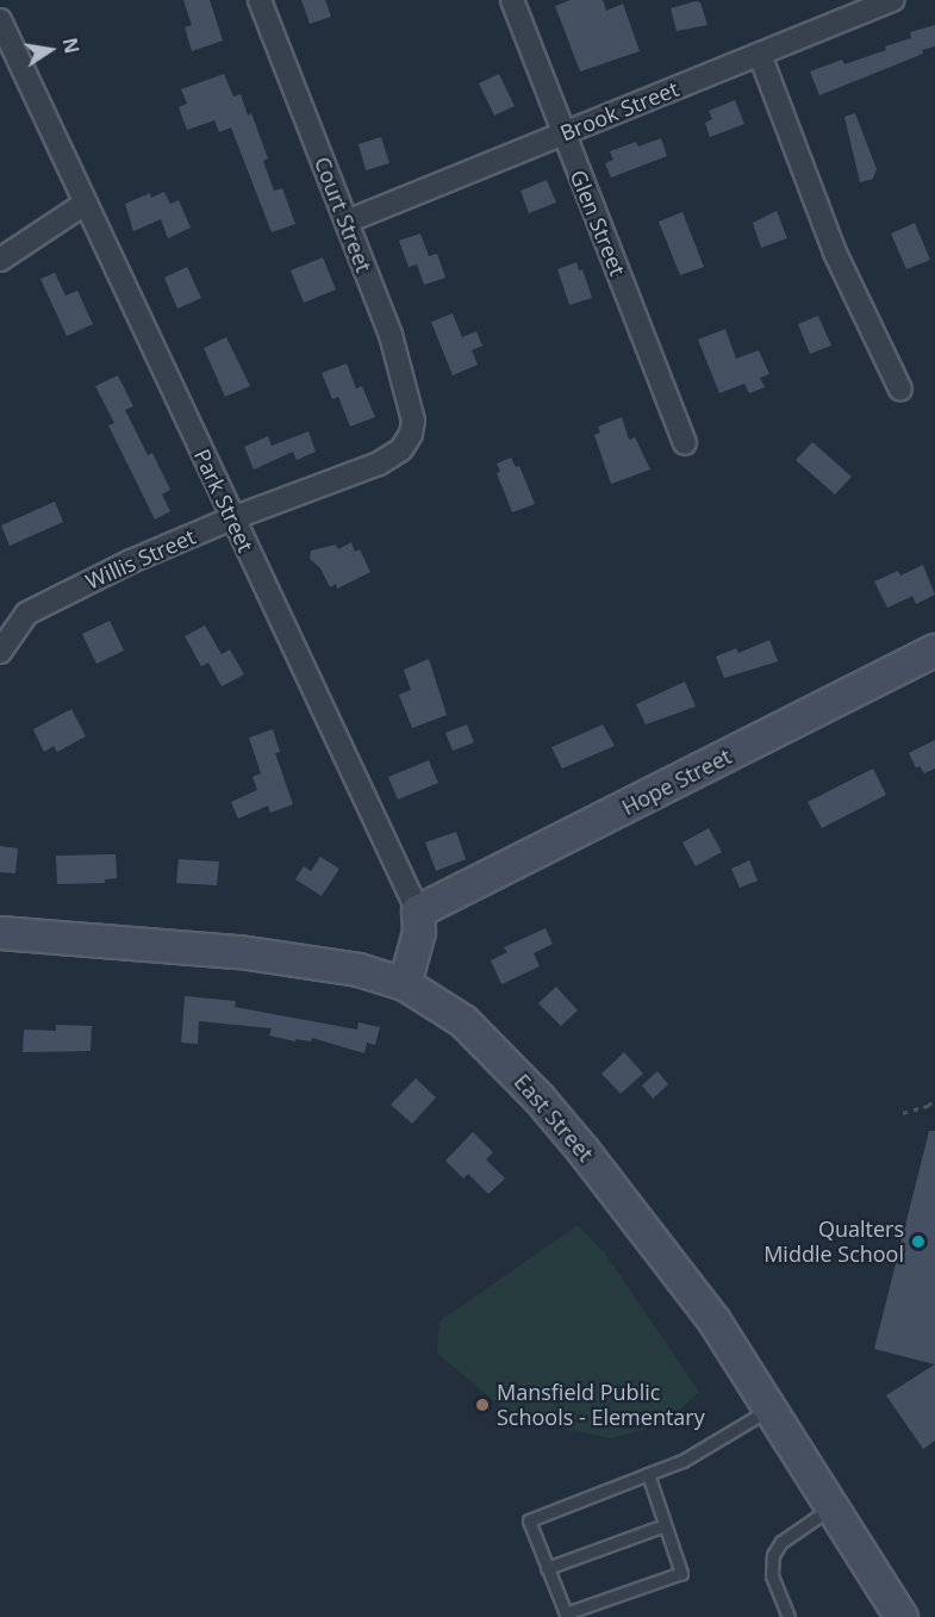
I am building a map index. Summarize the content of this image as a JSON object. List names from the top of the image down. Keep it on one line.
{"streets":{"main road":["Hope Street","East Street"],"street":["Brook Street","Court Street","Glen Street","Park Street","Willis Street"]},"crossings":[["Brook Street","Court Street"],["Brook Street","Glen Street"],["Court Street","Willis Street"],["Park Street","Willis Street"],["Park Street","Hope Street"]],"places":["Qualters Middle School","Mansfield Public Schools - Elementary"],"north":"right"}
